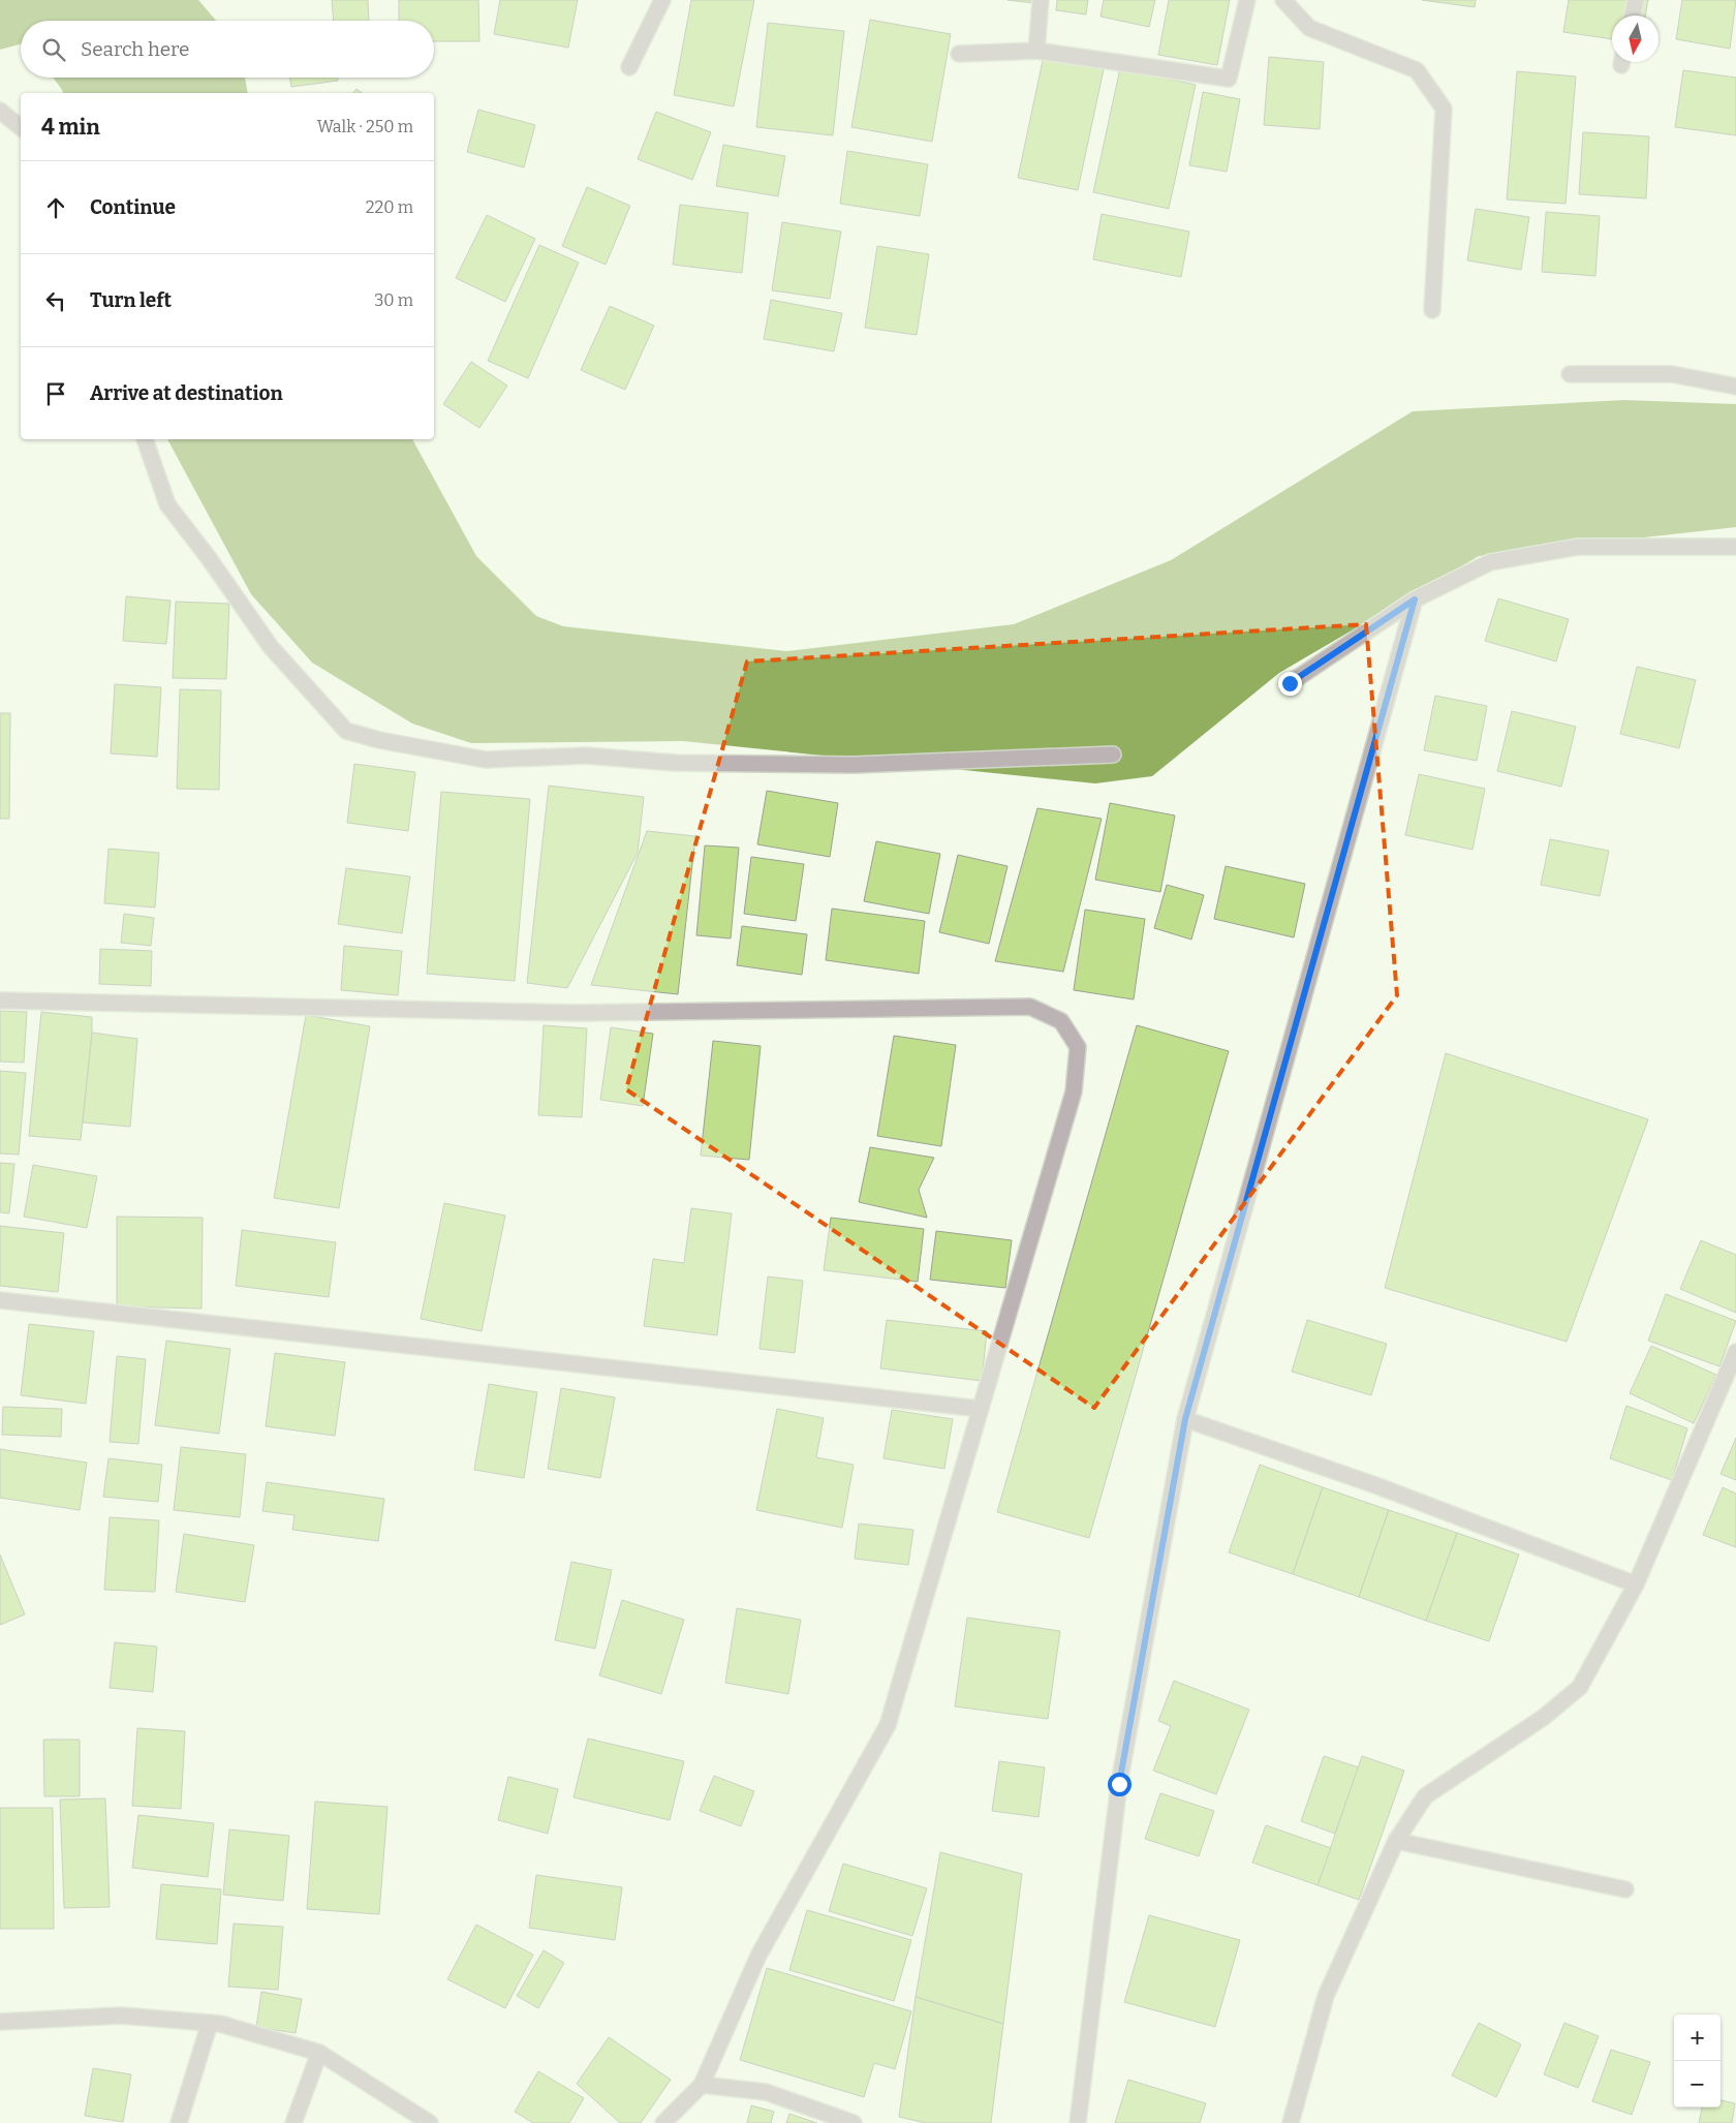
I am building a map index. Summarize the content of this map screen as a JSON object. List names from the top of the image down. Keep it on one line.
{"north":"bottom","page":{"search":"Search here","heading":["4 min","Walk · 250 m"],"list":[["Continue","220 m"],["Turn left","30 m"],"Arrive at destination"],"map_buttons":["+","−"]}}
